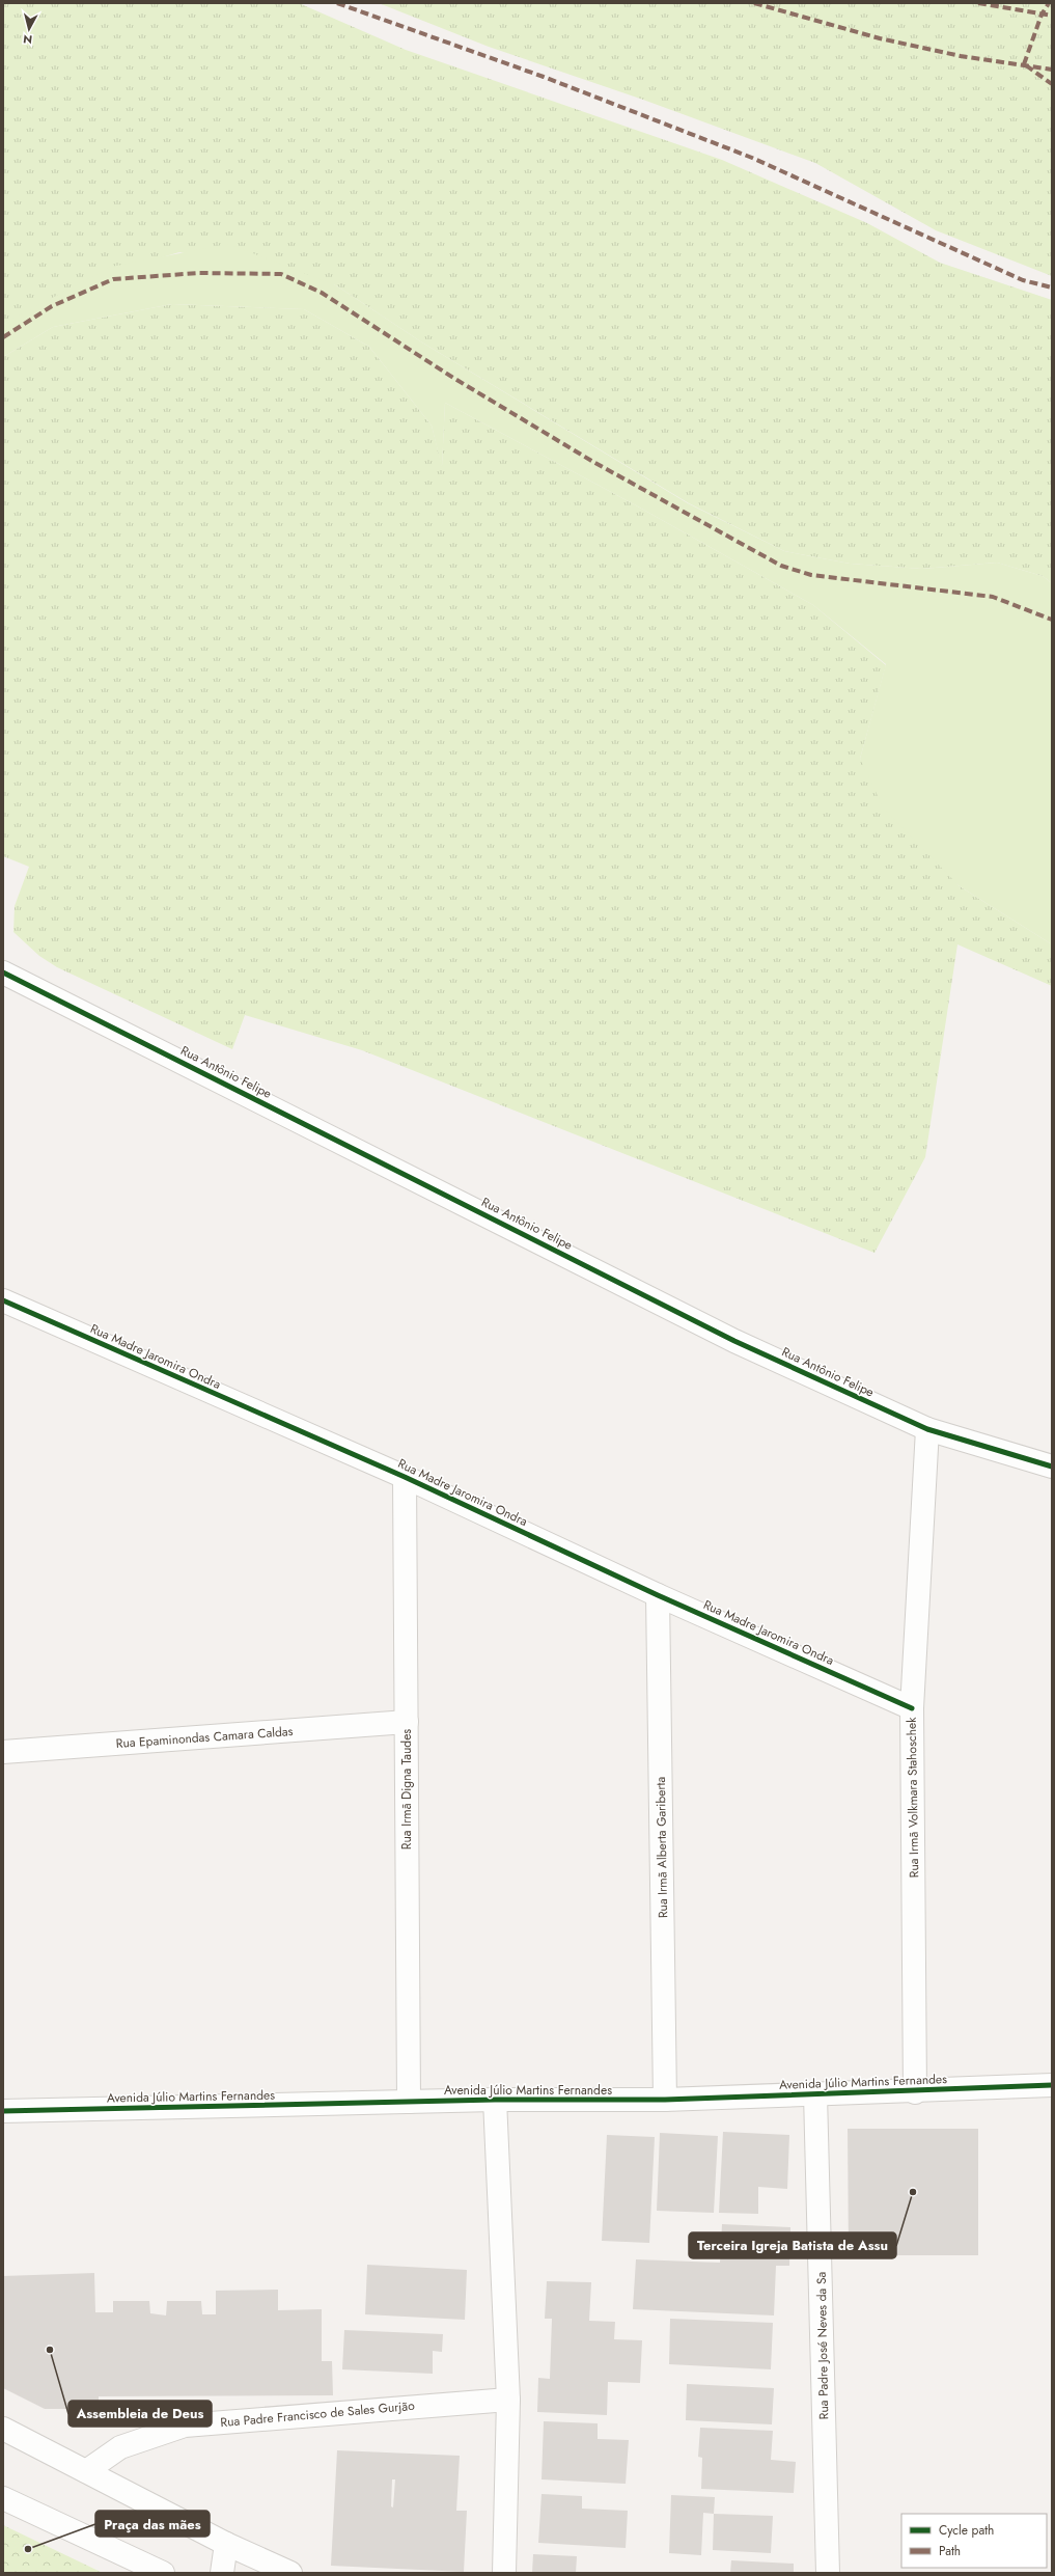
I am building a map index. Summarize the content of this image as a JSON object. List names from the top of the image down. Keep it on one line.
{"streets":{"street":["Rua Antônio Felipe","Rua Madre Jaromira Ondra","Rua Epaminondas Camara Caldas","Rua Irmã Digna Taudes","Rua Irmã Volkmara Stahoschek","Rua Irmã Alberta Gariberta","Avenida Júlio Martins Fernandes","Rua Padre José Neves da Sa","Rua Padre Francisco de Sales Gurjão"]},"crossings":[["Rua Antônio Felipe","Rua Irmã Volkmara Stahoschek"],["Rua Madre Jaromira Ondra","Rua Irmã Digna Taudes"],["Rua Madre Jaromira Ondra","Rua Irmã Volkmara Stahoschek"],["Rua Madre Jaromira Ondra","Rua Irmã Alberta Gariberta"],["Rua Epaminondas Camara Caldas","Rua Irmã Digna Taudes"],["Rua Irmã Digna Taudes","Avenida Júlio Martins Fernandes"],["Rua Irmã Volkmara Stahoschek","Avenida Júlio Martins Fernandes"],["Rua Irmã Alberta Gariberta","Avenida Júlio Martins Fernandes"],["Avenida Júlio Martins Fernandes","Rua Padre José Neves da Sa"]],"places":["Terceira Igreja Batista de Assu","Assembleia de Deus","Praça das mães"],"legend":["Cycle path","Path"],"north":"bottom"}
